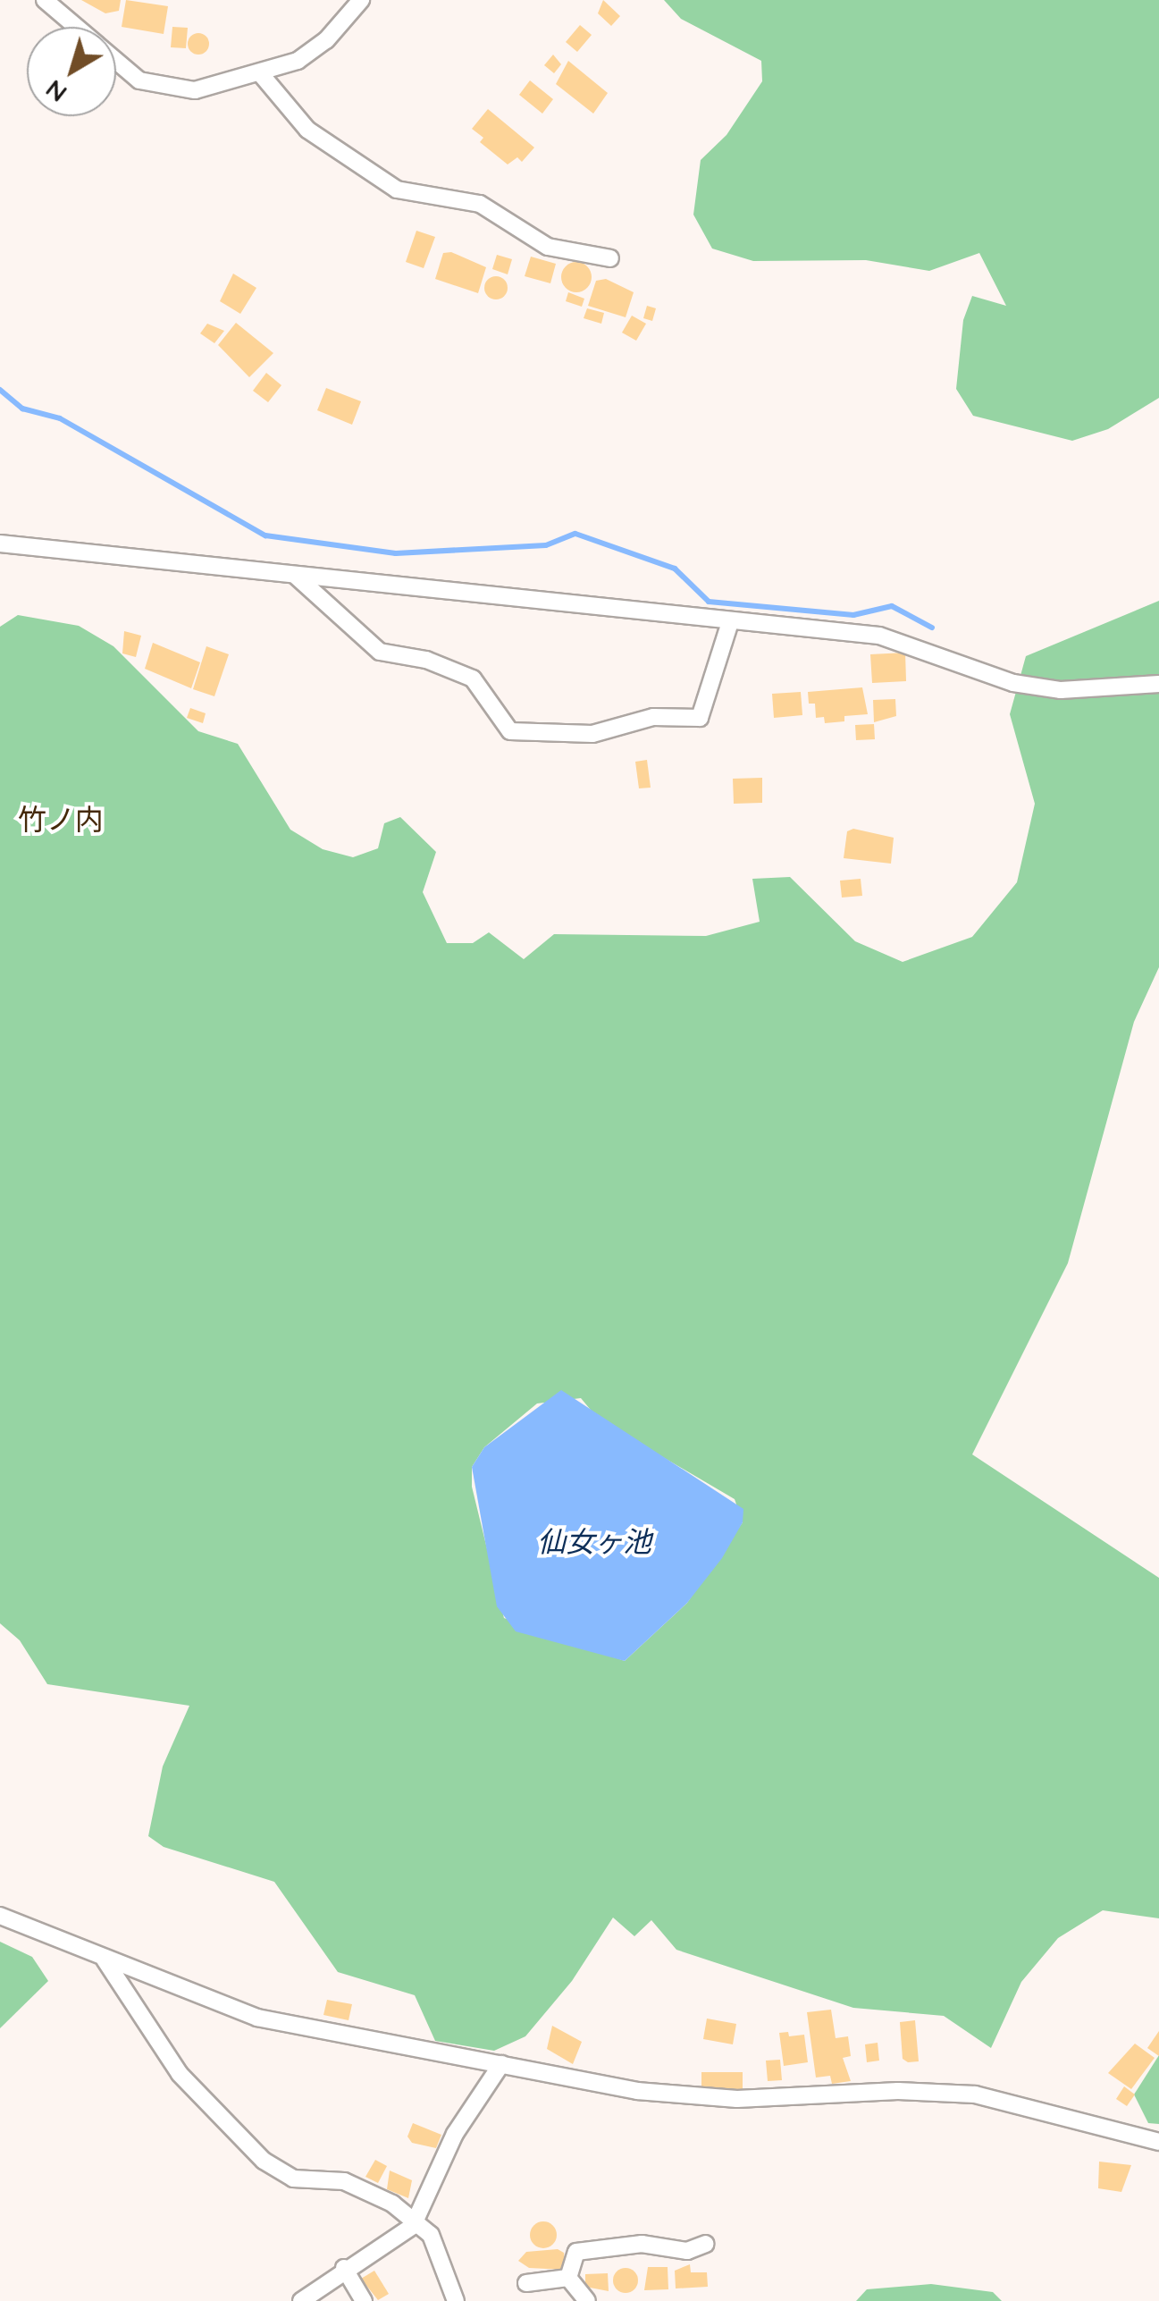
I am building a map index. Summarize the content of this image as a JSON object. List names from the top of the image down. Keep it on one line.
{"districts":["竹ノ内"],"water":["仙女ヶ池"],"north":"bottom left"}
